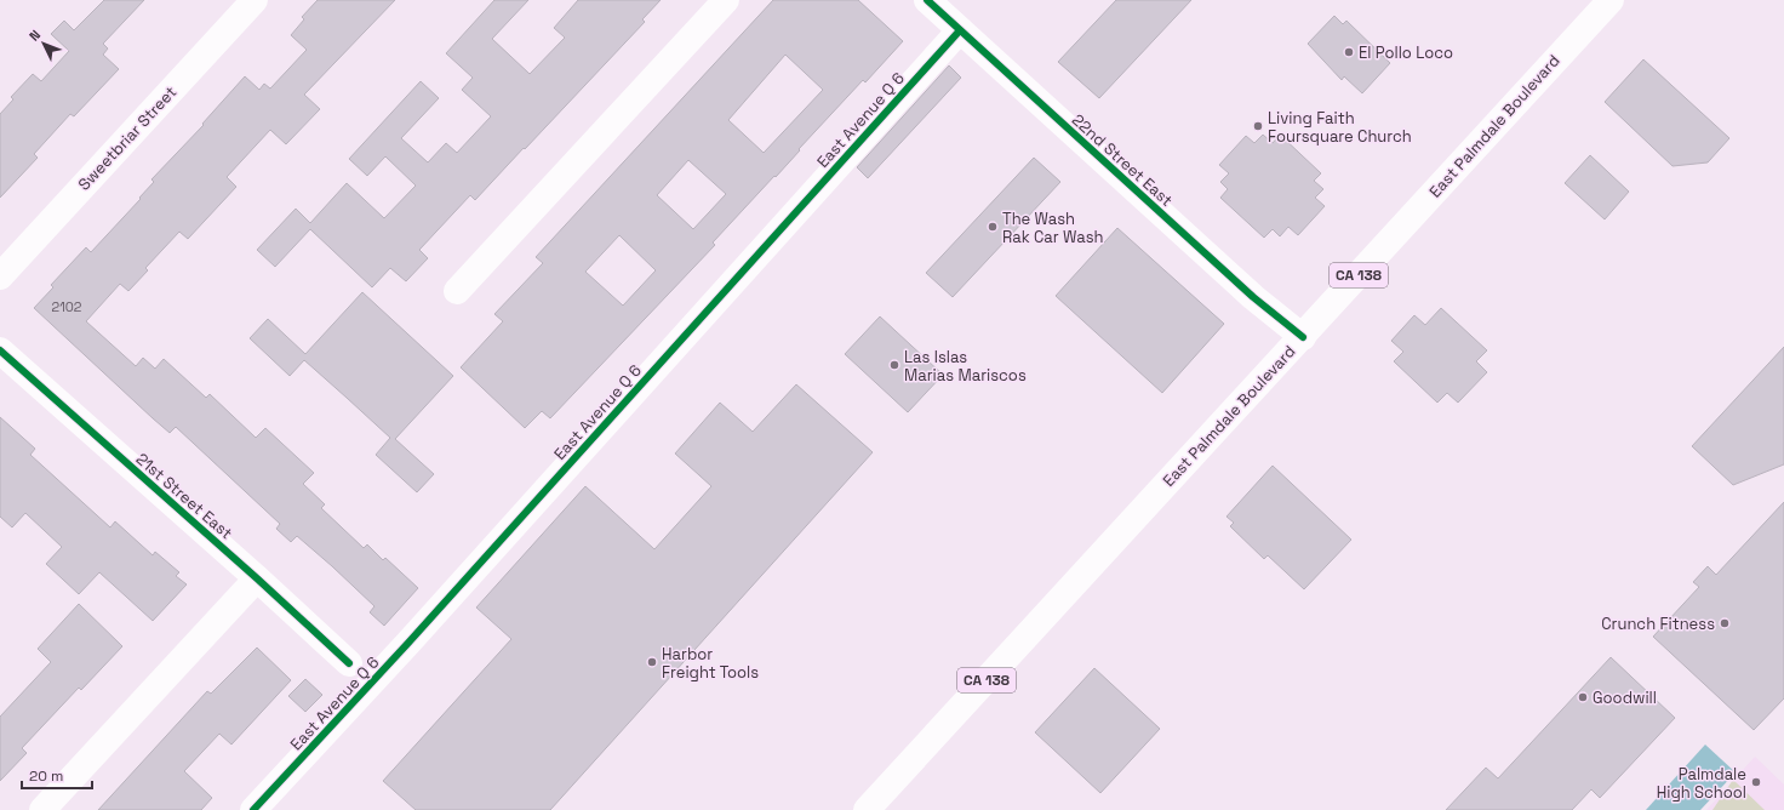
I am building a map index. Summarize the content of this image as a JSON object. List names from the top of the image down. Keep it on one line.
{"streets":{"main road":["East Avenue Q 6","East Palmdale Boulevard","Sweetbriar Street","22nd Street East","CA 138","21st Street East"]},"crossings":[["East Avenue Q 6","22nd Street East"],["East Palmdale Boulevard","22nd Street East"]],"places":["El Pollo Loco","Living Faith Foursquare Church","The Wash Rak Car Wash","Las Islas Marias Mariscos","Crunch Fitness","Harbor Freight Tools","Goodwill","Palmdale High School"],"house_numbers":["2102"],"scale_bar":"20 m","north":"top left"}
